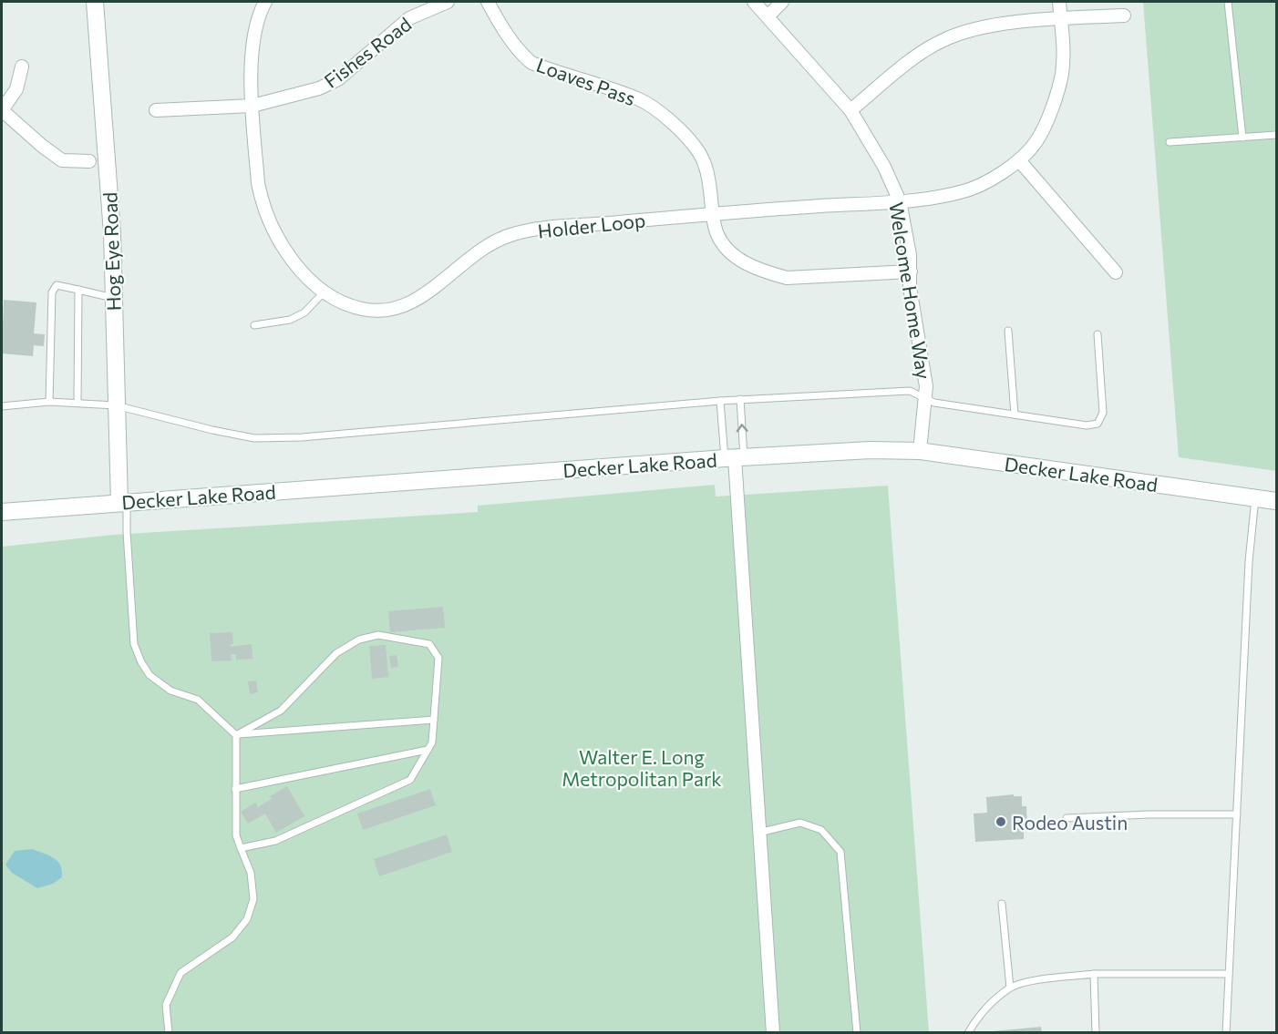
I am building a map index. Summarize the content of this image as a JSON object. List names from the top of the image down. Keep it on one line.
{"streets":{"main road":["Hog Eye Road","Decker Lake Road"],"street":["Fishes Road","Loaves Pass","Holder Loop","Welcome Home Way"]},"crossings":[["Fishes Road","Holder Loop"],["Loaves Pass","Holder Loop"],["Loaves Pass","Welcome Home Way"],["Holder Loop","Welcome Home Way"],["Hog Eye Road","Decker Lake Road"],["Welcome Home Way","Decker Lake Road"]],"parks":["Walter E. Long Metropolitan Park"],"places":["Rodeo Austin"]}
